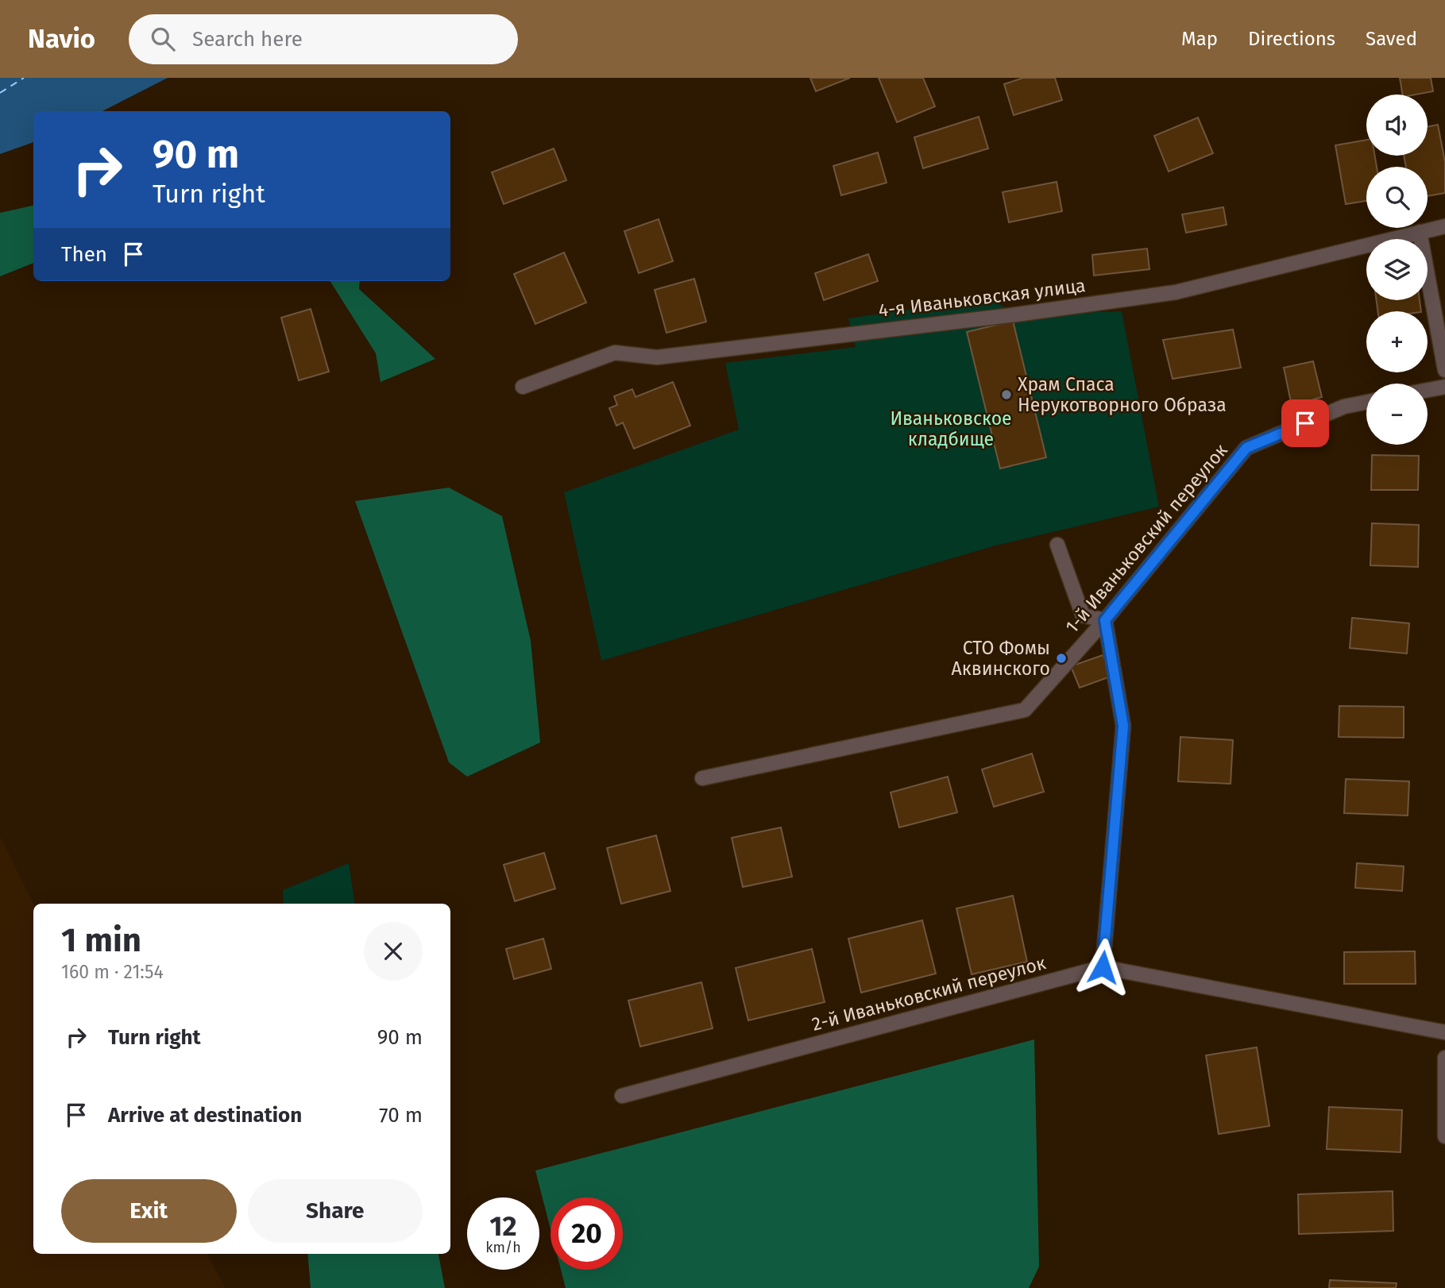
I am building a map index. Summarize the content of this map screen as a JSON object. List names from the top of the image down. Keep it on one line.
{"streets":{"street":["4-я Иваньковская улица","1-й Иваньковский переулок","2-й Иваньковский переулок"]},"parks":["Иваньковское кладбище"],"places":["Храм Спаса Нерукотворного Образа","СТО Фомы Аквинского"],"page":{"header":"Navio","search":"Search here","nav":["Map","Directions","Saved"],"map_buttons":["+","−"],"turn":["90 m","Turn right"],"then":"Then","heading":["1 min","160 m · 21:54"],"list":[{"name":"Turn right","value":"90 m"},{"name":"Arrive at destination","value":"70 m"}],"buttons":["Exit","Share"],"speed":"12 km/h","limit":"20"}}
